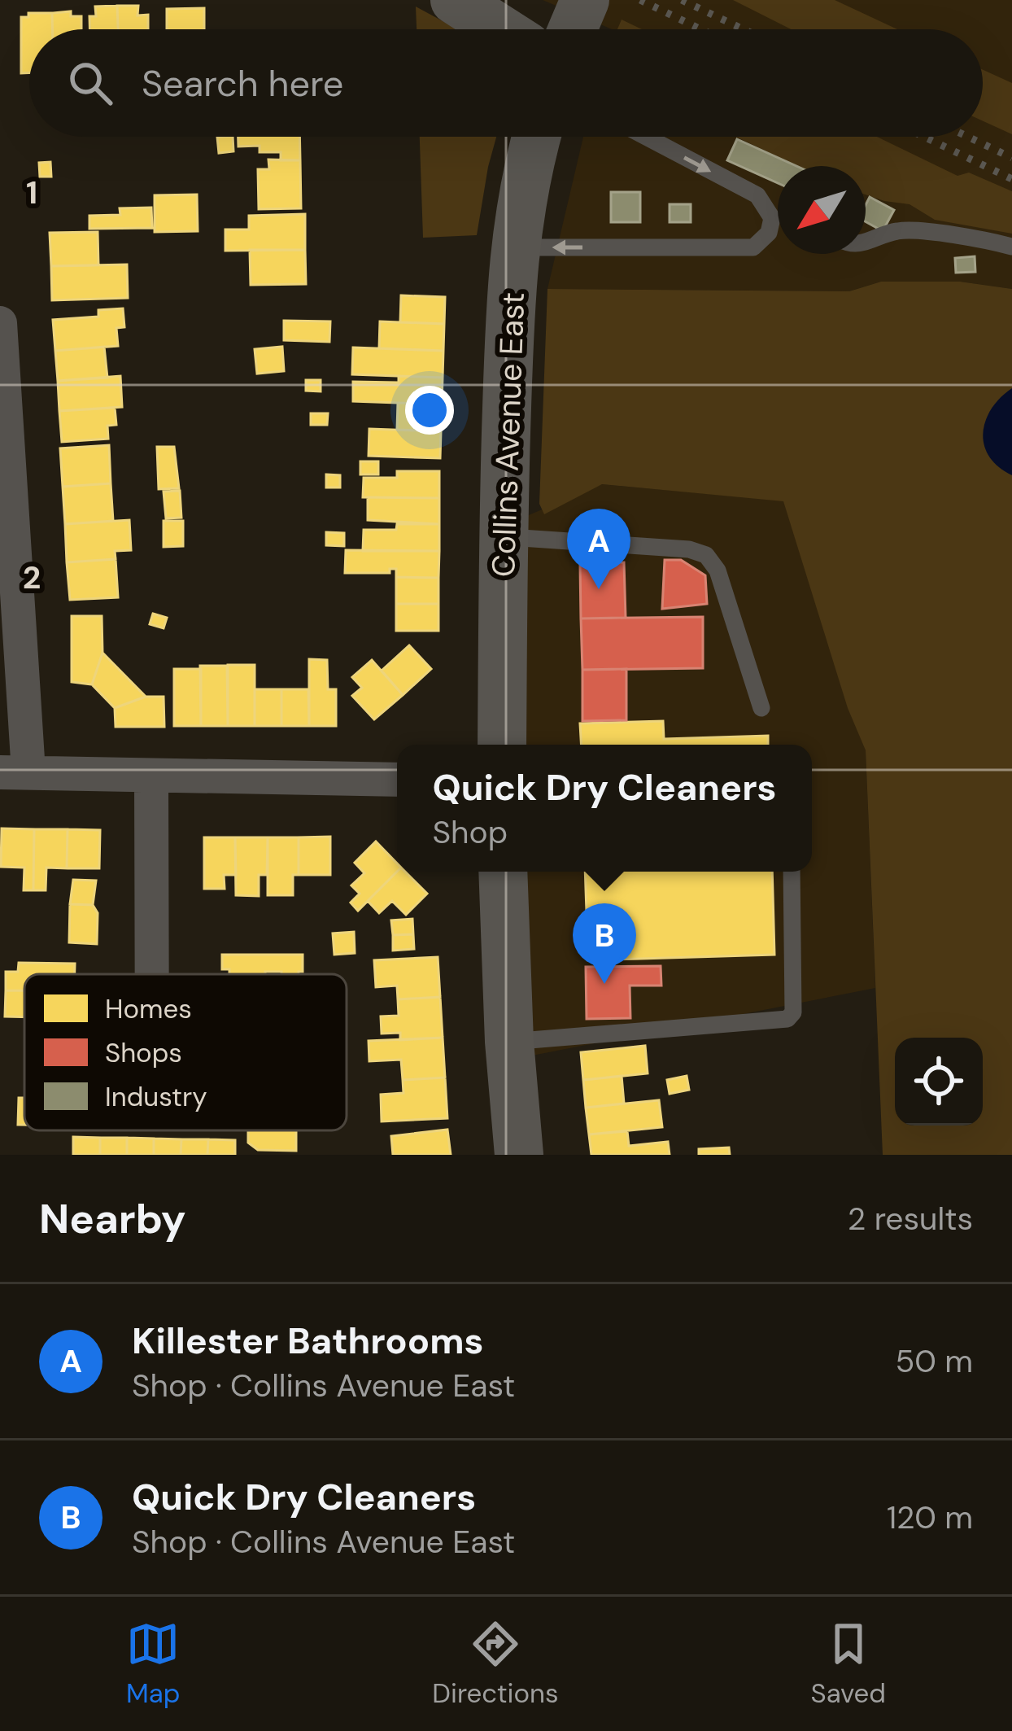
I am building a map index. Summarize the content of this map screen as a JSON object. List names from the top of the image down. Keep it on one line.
{"streets":{"main road":["Collins Avenue East"]},"legend":["Homes","Shops","Industry"],"north":"bottom left","page":{"search":"Search here","pins":["A","B"],"popup":["Quick Dry Cleaners","Shop"],"heading":["Nearby","2 results"],"list":[{"mark":"A","name":"Killester Bathrooms","note":"Shop · Collins Avenue East","value":"50 m"},{"mark":"B","name":"Quick Dry Cleaners","note":"Shop · Collins Avenue East","value":"120 m"}],"nav":["Map","Directions","Saved"]},"grid":{"rows":["1","2"]}}
